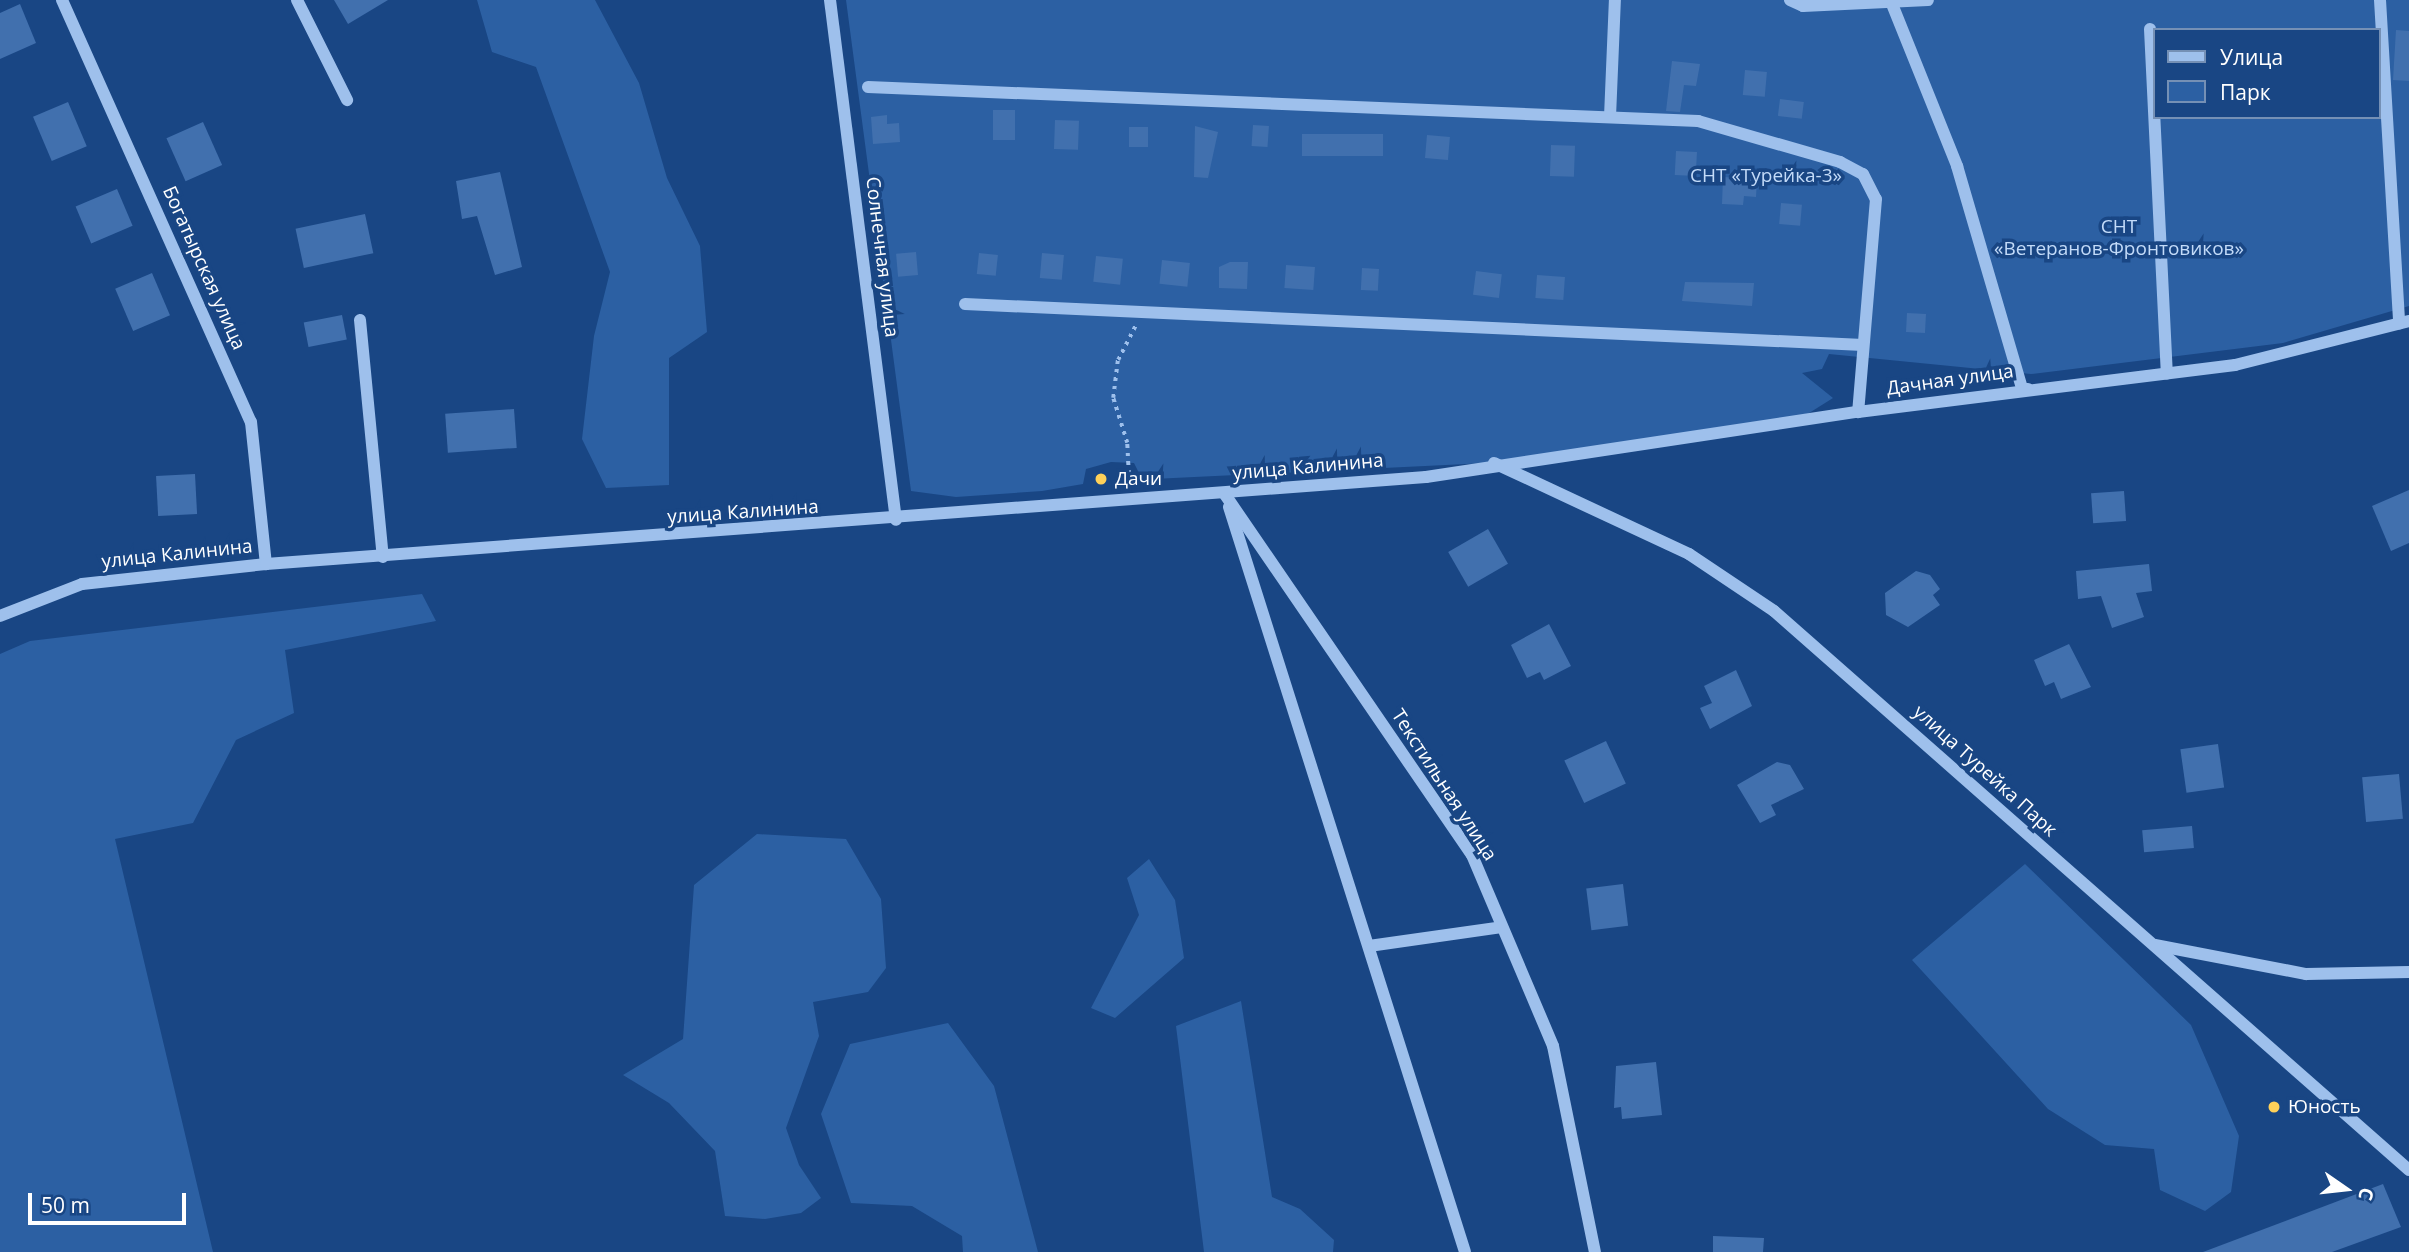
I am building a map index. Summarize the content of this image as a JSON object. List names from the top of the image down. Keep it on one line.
{"streets":{"street":["Солнечная улица","Богатырская улица","Дачная улица","улица Калинина","улица Турейка Парк","Текстильная улица"]},"crossings":[["Солнечная улица","улица Калинина"],["Богатырская улица","улица Калинина"],["Дачная улица","улица Калинина"],["Дачная улица","улица Турейка Парк"],["улица Калинина","улица Турейка Парк"],["улица Калинина","Текстильная улица"]],"parks":["СНТ «Турейка-3»","СНТ «Ветеранов-Фронтовиков»"],"places":["Дачи","Юность"],"legend":["Улица","Парк"],"scale_bar":"50 m","north":"right"}
